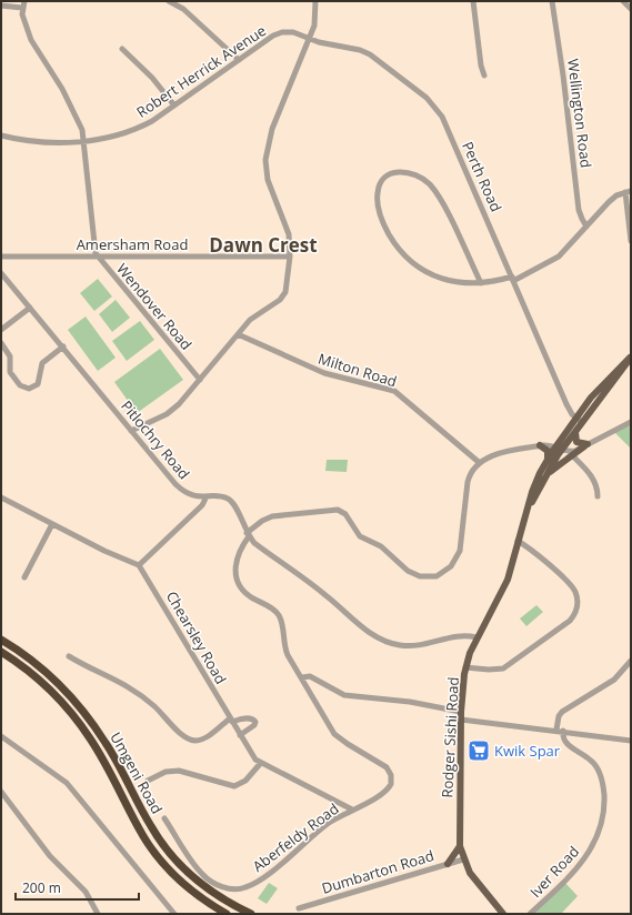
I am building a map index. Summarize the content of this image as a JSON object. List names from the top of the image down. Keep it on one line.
{"streets":{"highway":["Umgeni Road"],"main road":["Rodger Sishi Road"],"street":["Robert Herrick Avenue","Wellington Road","Perth Road","Amersham Road","Wendover Road","Milton Road","Pitlochry Road","Chearsley Road","Aberfeldy Road","Dumbarton Road","Iver Road"]},"crossings":[["Robert Herrick Avenue","Perth Road"],["Perth Road","Rodger Sishi Road"],["Amersham Road","Wendover Road"],["Milton Road","Aberfeldy Road"],["Pitlochry Road","Rodger Sishi Road"],["Pitlochry Road","Aberfeldy Road"],["Chearsley Road","Aberfeldy Road"],["Rodger Sishi Road","Aberfeldy Road"],["Rodger Sishi Road","Dumbarton Road"]],"districts":["Dawn Crest"],"places":{"supermarket":["Kwik Spar"]},"scale_bar":"200 m"}
